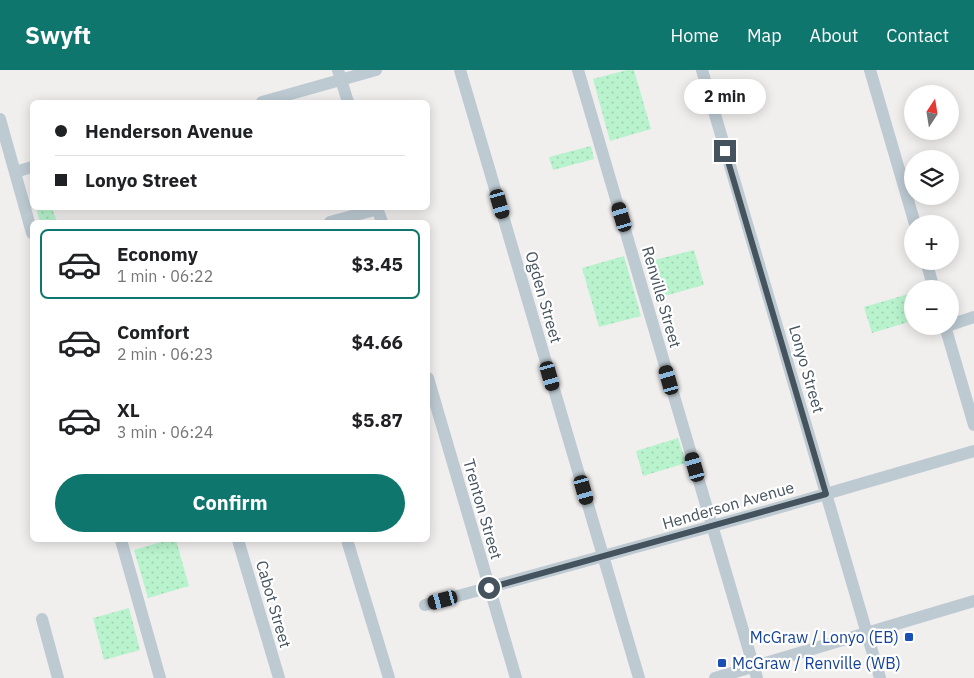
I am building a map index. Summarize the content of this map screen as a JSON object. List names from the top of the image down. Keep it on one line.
{"streets":{"street":["Ogden Street","Renville Street","Lonyo Street","Henderson Avenue","Trenton Street","Cabot Street"]},"crossings":[["Ogden Street","Henderson Avenue"],["Renville Street","Henderson Avenue"],["Lonyo Street","Henderson Avenue"],["Henderson Avenue","Trenton Street"]],"places":{"transit":["McGraw / Lonyo (EB)","McGraw / Renville (WB)"]},"north":"top","page":{"header":"Swyft","nav":["Home","Map","About","Contact"],"bubble":"2 min","map_buttons":["+","−"],"banner":["Henderson Avenue","Lonyo Street"],"list":[{"name":"Economy","note":"1 min · 06:22","value":"$3.45"},{"name":"Comfort","note":"2 min · 06:23","value":"$4.66"},{"name":"XL","note":"3 min · 06:24","value":"$5.87"}],"buttons":"Confirm"}}
